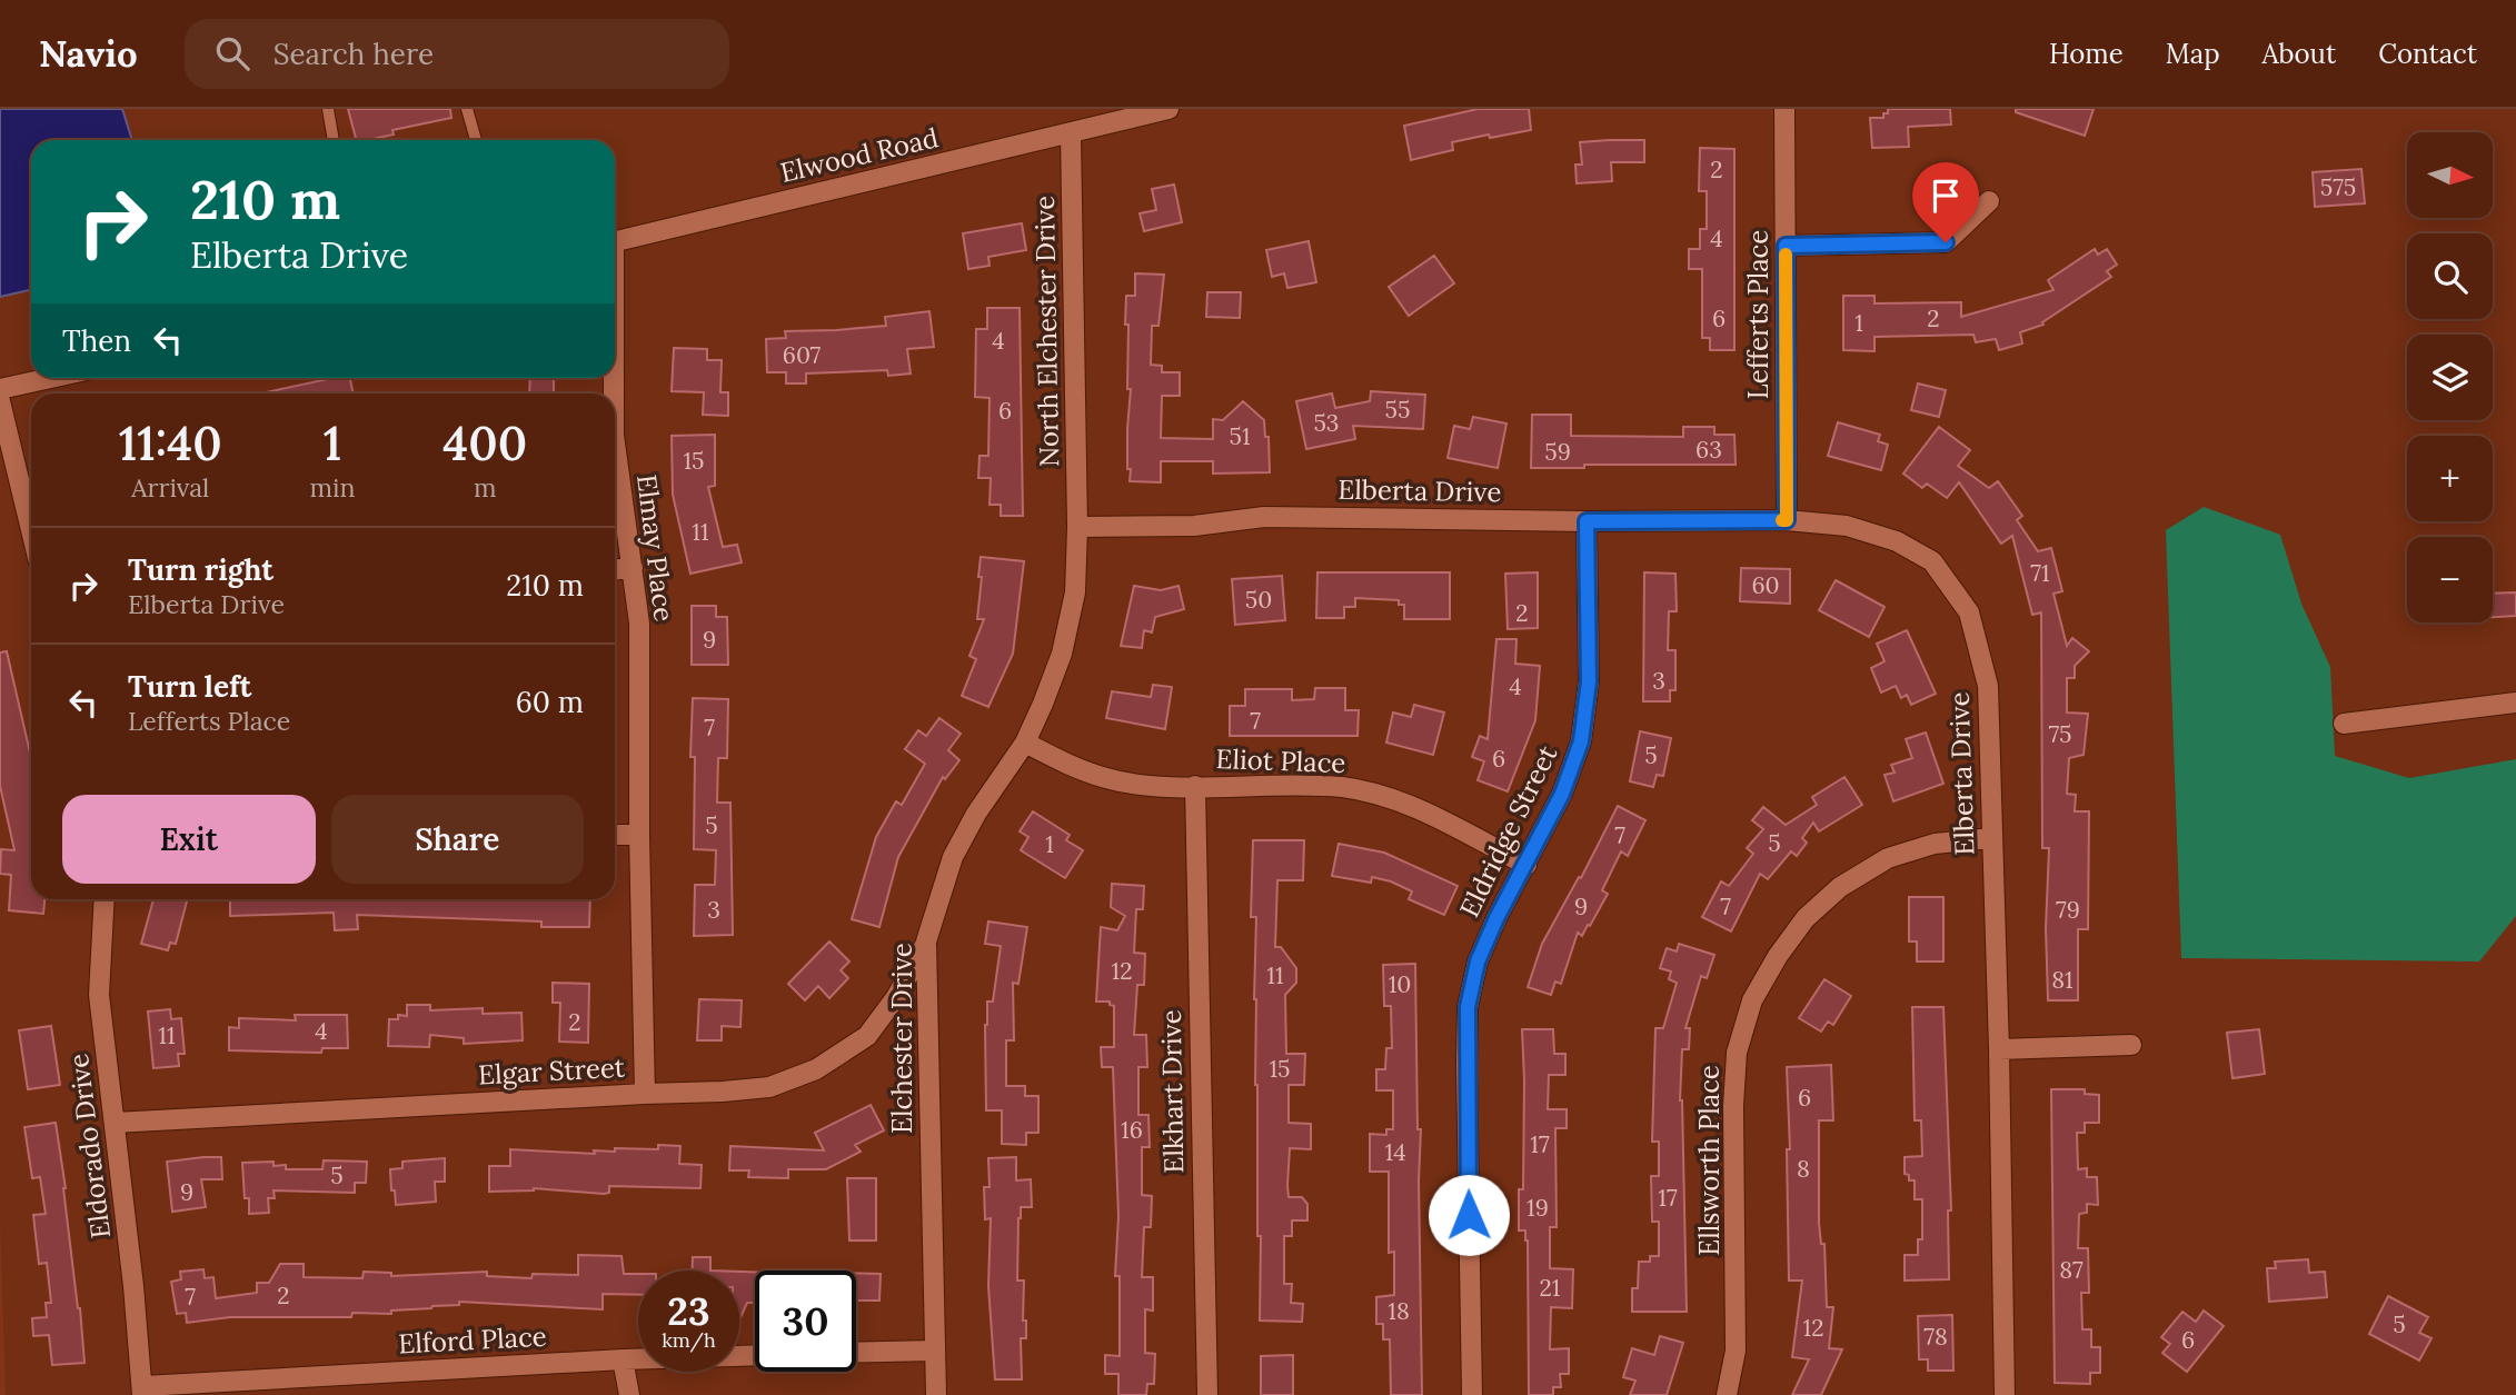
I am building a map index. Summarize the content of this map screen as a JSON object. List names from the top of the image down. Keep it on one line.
{"streets":{"street":["Elwood Road","Lefferts Place","North Elchester Drive","Elberta Drive","Elmay Place","Eliot Place","Eldridge Street","Elchester Drive","Elgar Street","Elkhart Drive","Eldorado Drive","Ellsworth Place","Elford Place"]},"crossings":[["Elwood Road","North Elchester Drive"],["Lefferts Place","Elberta Drive"],["North Elchester Drive","Elberta Drive"],["North Elchester Drive","Elchester Drive"],["Elberta Drive","Eldridge Street"],["Elberta Drive","Elchester Drive"],["Elberta Drive","Ellsworth Place"],["Elmay Place","Elgar Street"],["Eliot Place","Eldridge Street"],["Eliot Place","Elchester Drive"],["Eliot Place","Elkhart Drive"],["Elchester Drive","Elgar Street"],["Elgar Street","Eldorado Drive"],["Eldorado Drive","Elford Place"]],"house_numbers":["2","575","4","6","2","1","4","607","55","6","53","51","63","59","15","11","71","60","50","2","9","3","4","7","7","75","5","6","5","7","5","1","9","7","3","79","12","11","81","10","2","4","11","15","6","16","17","14","8","5","9","17","19","87","21","2","7","18","5","12","78","6"],"north":"right","page":{"header":"Navio","search":"Search here","nav":["Home","Map","About","Contact"],"map_buttons":["+","−"],"turn":["210 m","Elberta Drive"],"then":"Then","eta":["11:40","Arrival","1","min","400","m"],"list":[{"name":"Turn right","note":"Elberta Drive","value":"210 m"},{"name":"Turn left","note":"Lefferts Place","value":"60 m"}],"buttons":["Exit","Share"],"speed":"23 km/h","limit":"30"}}
